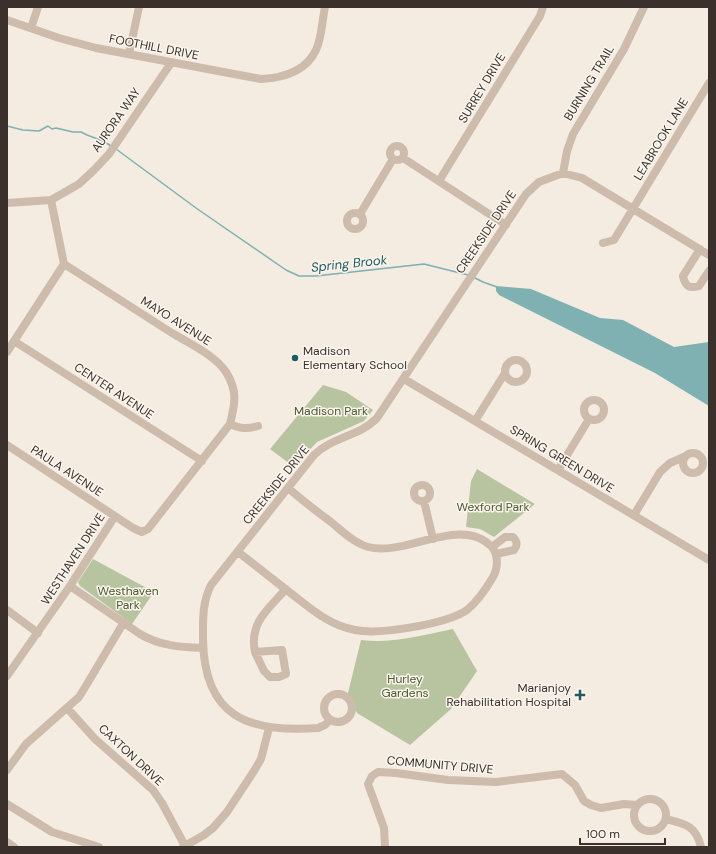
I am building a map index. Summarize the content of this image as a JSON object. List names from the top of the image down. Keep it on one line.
{"streets":{"street":["FOOTHILL DRIVE","BURNING TRAIL","SURREY DRIVE","AURORA WAY","LEABROOK LANE","CREEKSIDE DRIVE","MAYO AVENUE","CENTER AVENUE","SPRING GREEN DRIVE","PAULA AVENUE","WESTHAVEN DRIVE","CAXTON DRIVE","COMMUNITY DRIVE"]},"crossings":[["FOOTHILL DRIVE","AURORA WAY"],["BURNING TRAIL","CREEKSIDE DRIVE"],["CREEKSIDE DRIVE","SPRING GREEN DRIVE"],["MAYO AVENUE","WESTHAVEN DRIVE"],["CENTER AVENUE","WESTHAVEN DRIVE"],["PAULA AVENUE","WESTHAVEN DRIVE"]],"water":["Spring Brook"],"parks":["Madison Park","Wexford Park","Westhaven Park","Hurley Gardens"],"places":{"other":["Madison Elementary School"],"health":["Marianjoy Rehabilitation Hospital"]},"scale_bar":"100 m"}
